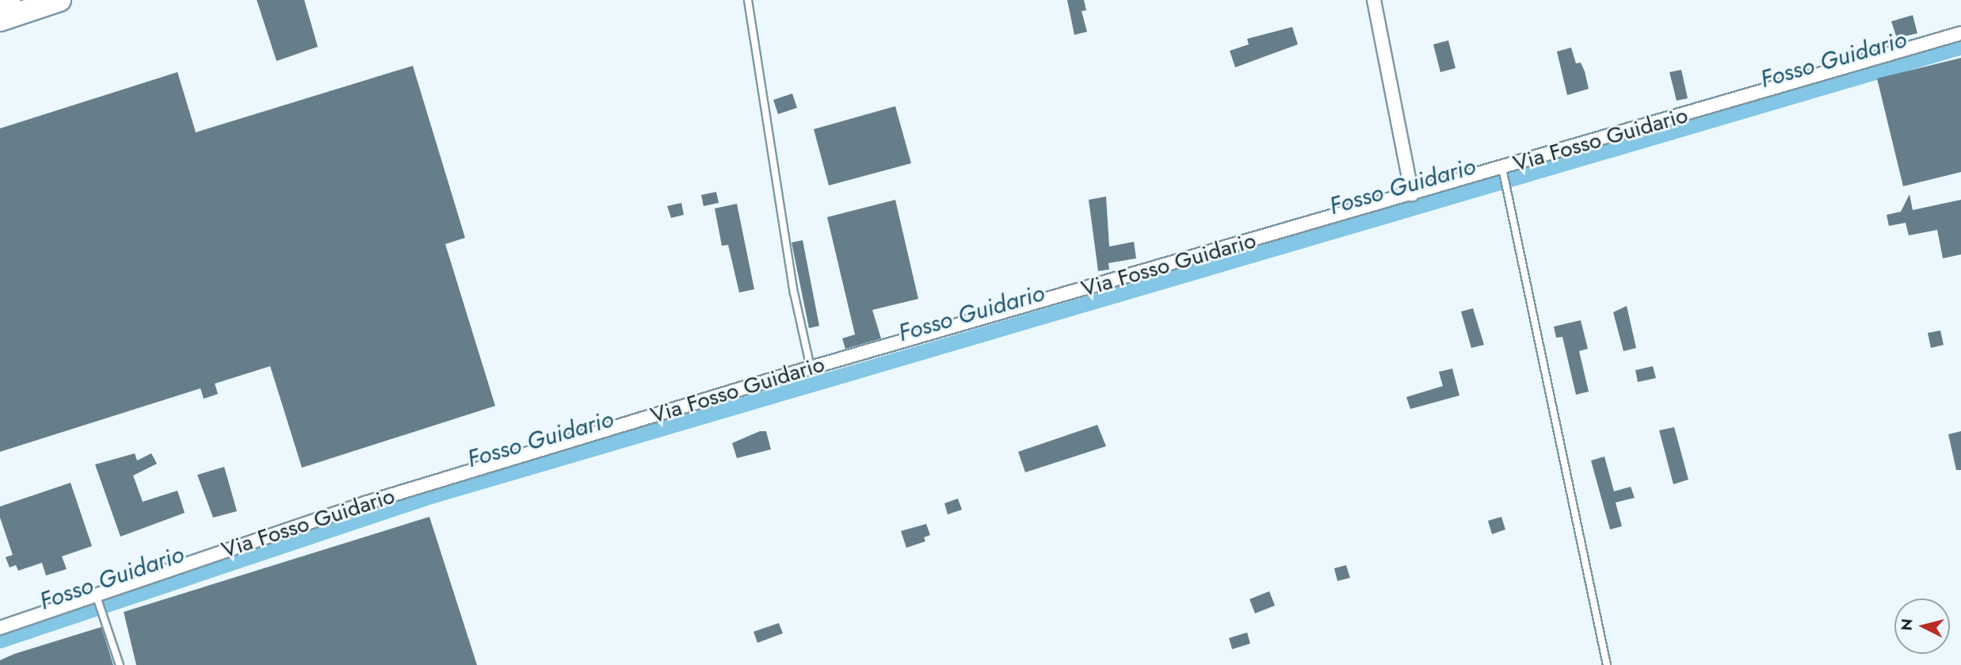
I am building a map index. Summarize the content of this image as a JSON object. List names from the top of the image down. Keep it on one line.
{"streets":{"street":["Via Fosso Guidario"]},"water":["Fosso Guidario"],"north":"left"}
